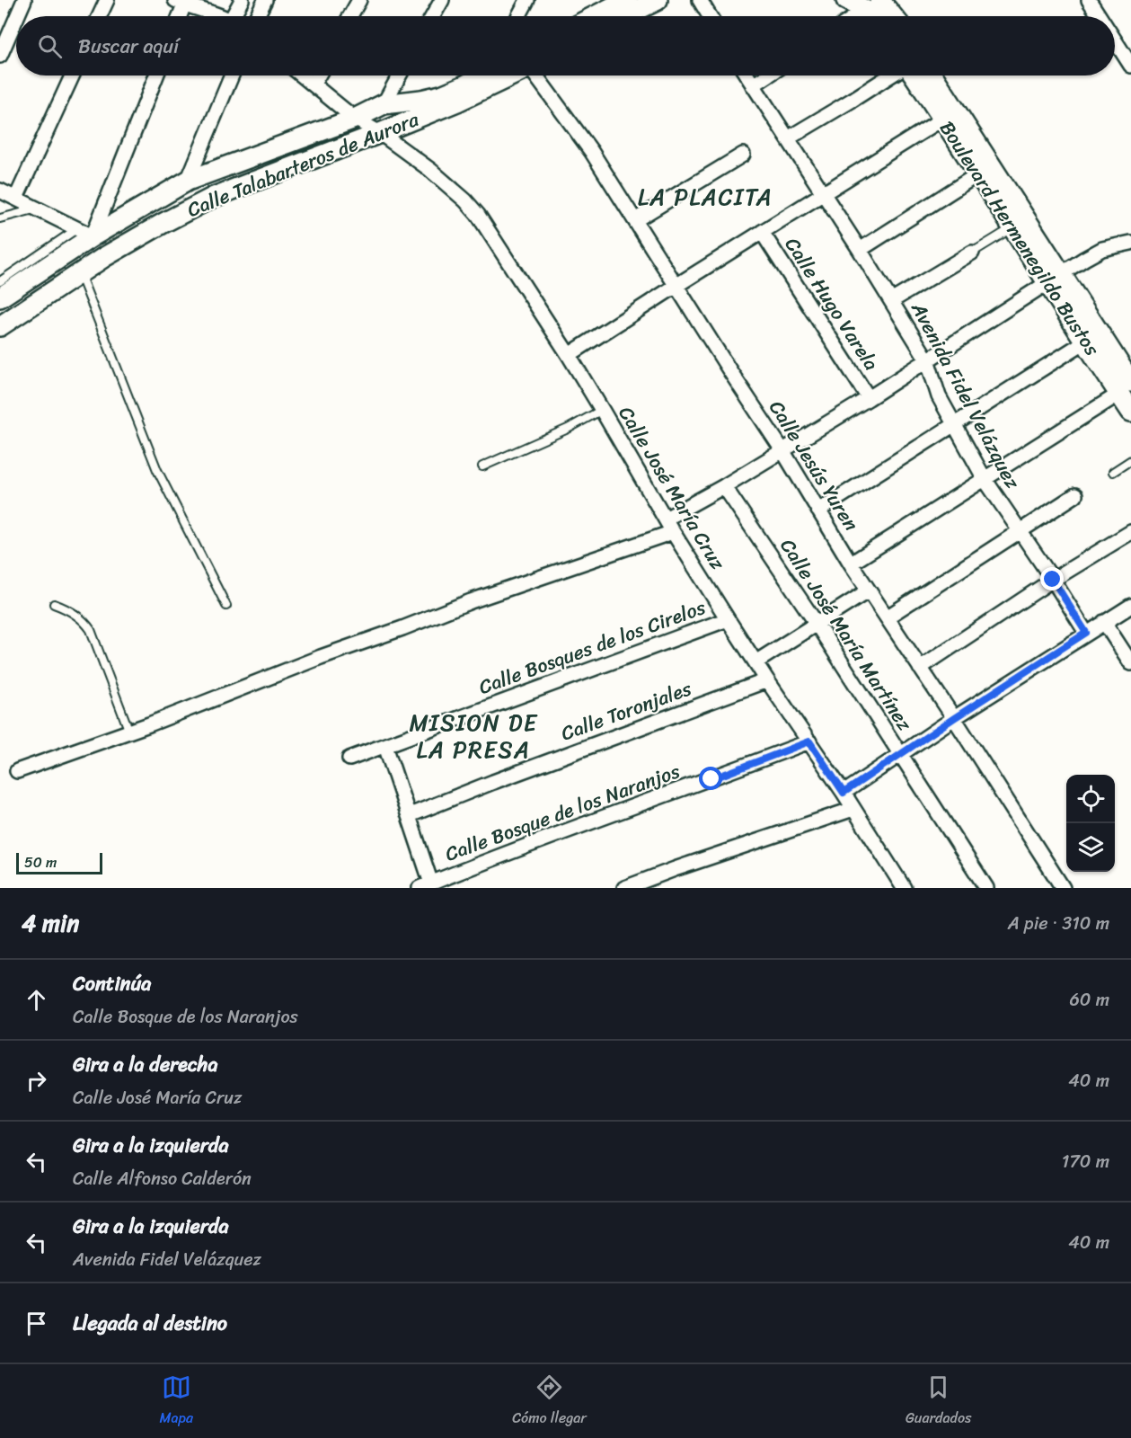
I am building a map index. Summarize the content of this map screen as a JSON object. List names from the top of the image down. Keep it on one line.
{"streets":{"street":["Calle Talabarteros de Aurora","Boulevard Hermenegildo Bustos","Calle Hugo Varela","Avenida Fidel Velázquez","Calle Jesús Yuren","Calle José María Cruz","Calle José María Martínez","Calle Bosques de los Cirelos","Calle Toronjales","Calle Bosque de los Naranjos"]},"crossings":[["Calle Talabarteros de Aurora","Calle José María Cruz"],["Calle José María Cruz","Calle Bosques de los Cirelos"],["Calle José María Cruz","Calle Toronjales"],["Calle José María Cruz","Calle Bosque de los Naranjos"]],"districts":["LA PLACITA","MISION DE LA PRESA"],"scale_bar":"50 m","page":{"search":"Buscar aquí","scale":"50 m","heading":["4 min","A pie · 310 m"],"list":[["Continúa","Calle Bosque de los Naranjos","60 m"],["Gira a la derecha","Calle José María Cruz","40 m"],["Gira a la izquierda","Calle Alfonso Calderón","170 m"],["Gira a la izquierda","Avenida Fidel Velázquez","40 m"],"Llegada al destino"],"nav":["Mapa","Cómo llegar","Guardados"]}}
